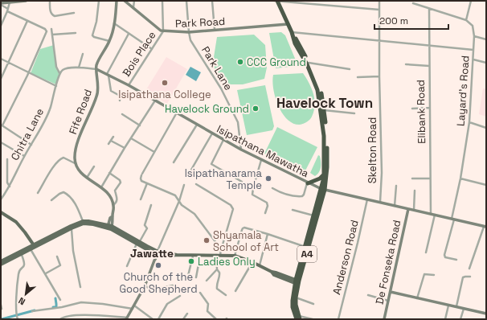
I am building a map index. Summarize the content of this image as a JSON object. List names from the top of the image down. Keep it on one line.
{"streets":{"highway":["A4"],"main road":["Park Road","Fife Road","Isipathana Mawatha","De Fonseka Road"],"street":["Bois Place","Park Lane","Layard's Road","Elibank Road","Chitra Lane","Skelton Road","Anderson Road"]},"crossings":[["Park Road","Bois Place"],["Park Road","Park Lane"],["Park Road","A4"],["Bois Place","Isipathana Mawatha"],["Park Lane","Isipathana Mawatha"],["Layard's Road","Isipathana Mawatha"],["Fife Road","Isipathana Mawatha"],["Elibank Road","Isipathana Mawatha"],["Skelton Road","Isipathana Mawatha"],["Isipathana Mawatha","A4"],["Isipathana Mawatha","Anderson Road"],["Isipathana Mawatha","De Fonseka Road"]],"districts":["Havelock Town","Jawatte"],"places":["CCC Ground","Isipathana College","Havelock Ground","Isipathanarama Temple","Shyamala School of Art","Ladies Only","Church of the Good Shepherd"],"scale_bar":"200 m","north":"bottom left"}
